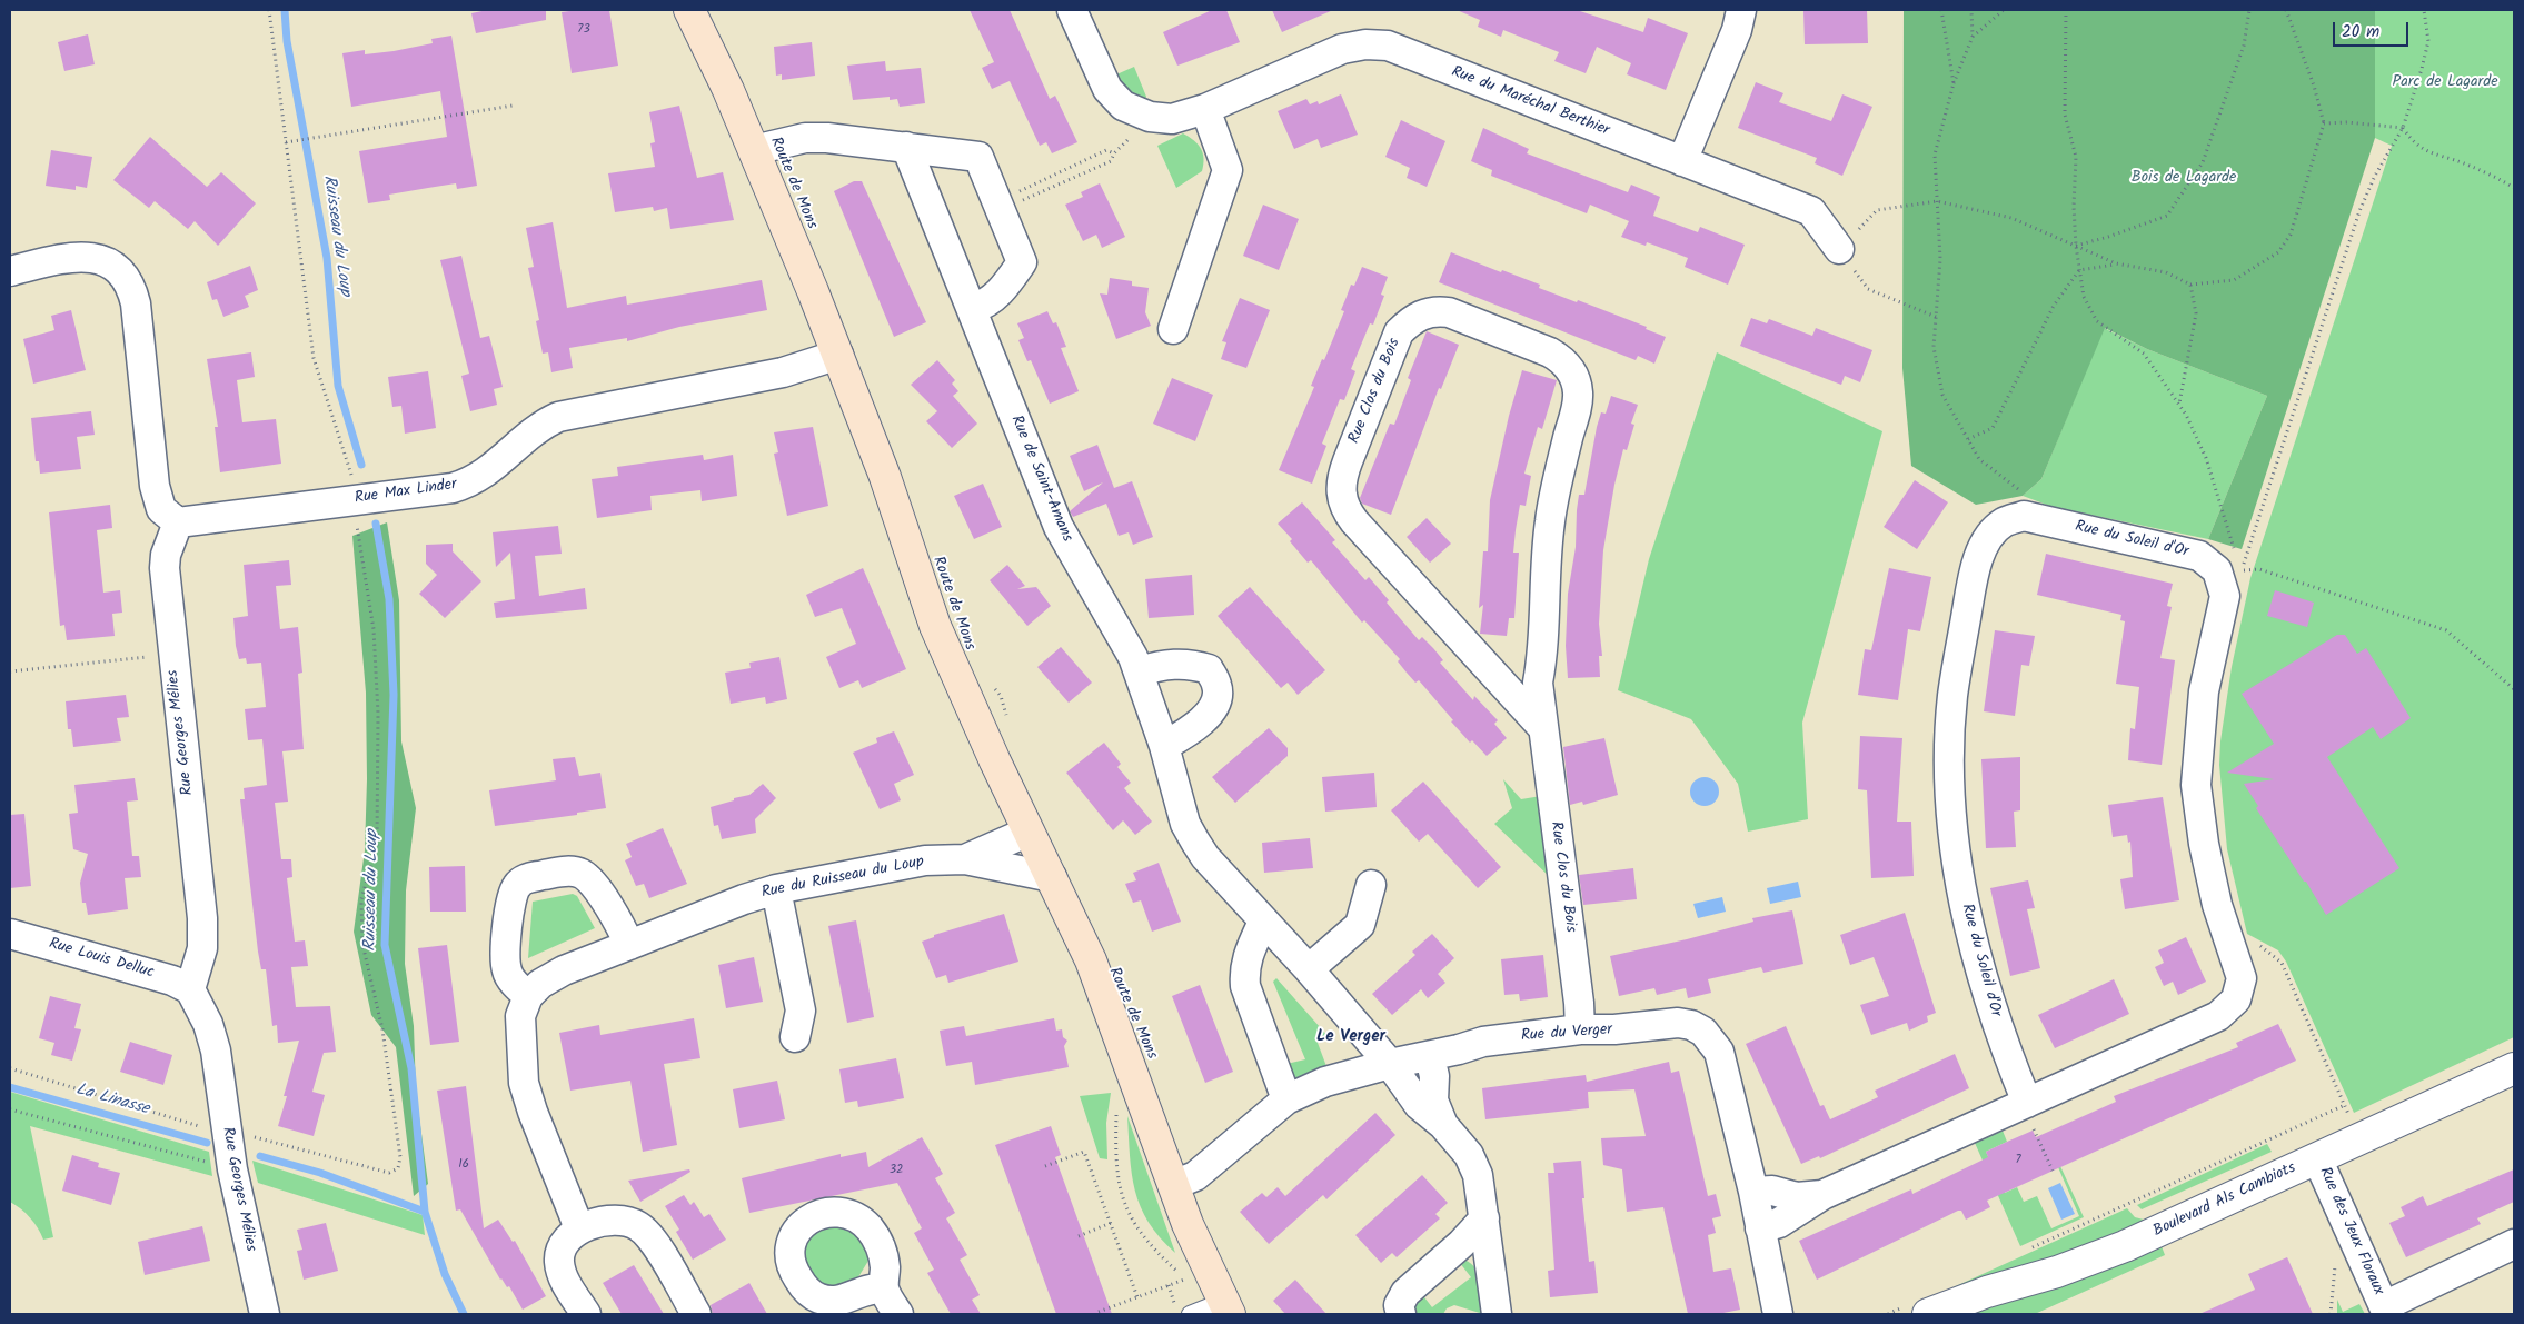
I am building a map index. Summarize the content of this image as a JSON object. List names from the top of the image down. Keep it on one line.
{"streets":{"main road":["Route de Mons"],"street":["Rue du Maréchal Berthier","Rue Clos du Bois","Rue de Saint-Amans","Rue Max Linder","Rue du Soleil d'Or","Rue Georges Mélies","Rue du Ruisseau du Loup","Rue Louis Delluc","Rue du Verger","Boulevard Als Cambiots","Rue des Jeux Floraux"]},"crossings":[["Route de Mons","Rue Max Linder"],["Route de Mons","Rue du Ruisseau du Loup"],["Route de Mons","Rue du Verger"],["Rue Clos du Bois","Rue du Verger"],["Rue de Saint-Amans","Rue du Verger"],["Rue Max Linder","Rue Georges Mélies"],["Rue du Soleil d'Or","Rue du Verger"],["Rue Georges Mélies","Rue Louis Delluc"],["Boulevard Als Cambiots","Rue des Jeux Floraux"]],"districts":["Le Verger"],"water":["Ruisseau du Loup","La Linasse"],"parks":["Parc de Lagarde","Bois de Lagarde"],"house_numbers":["73","7","16","32"],"scale_bar":"20 m"}
